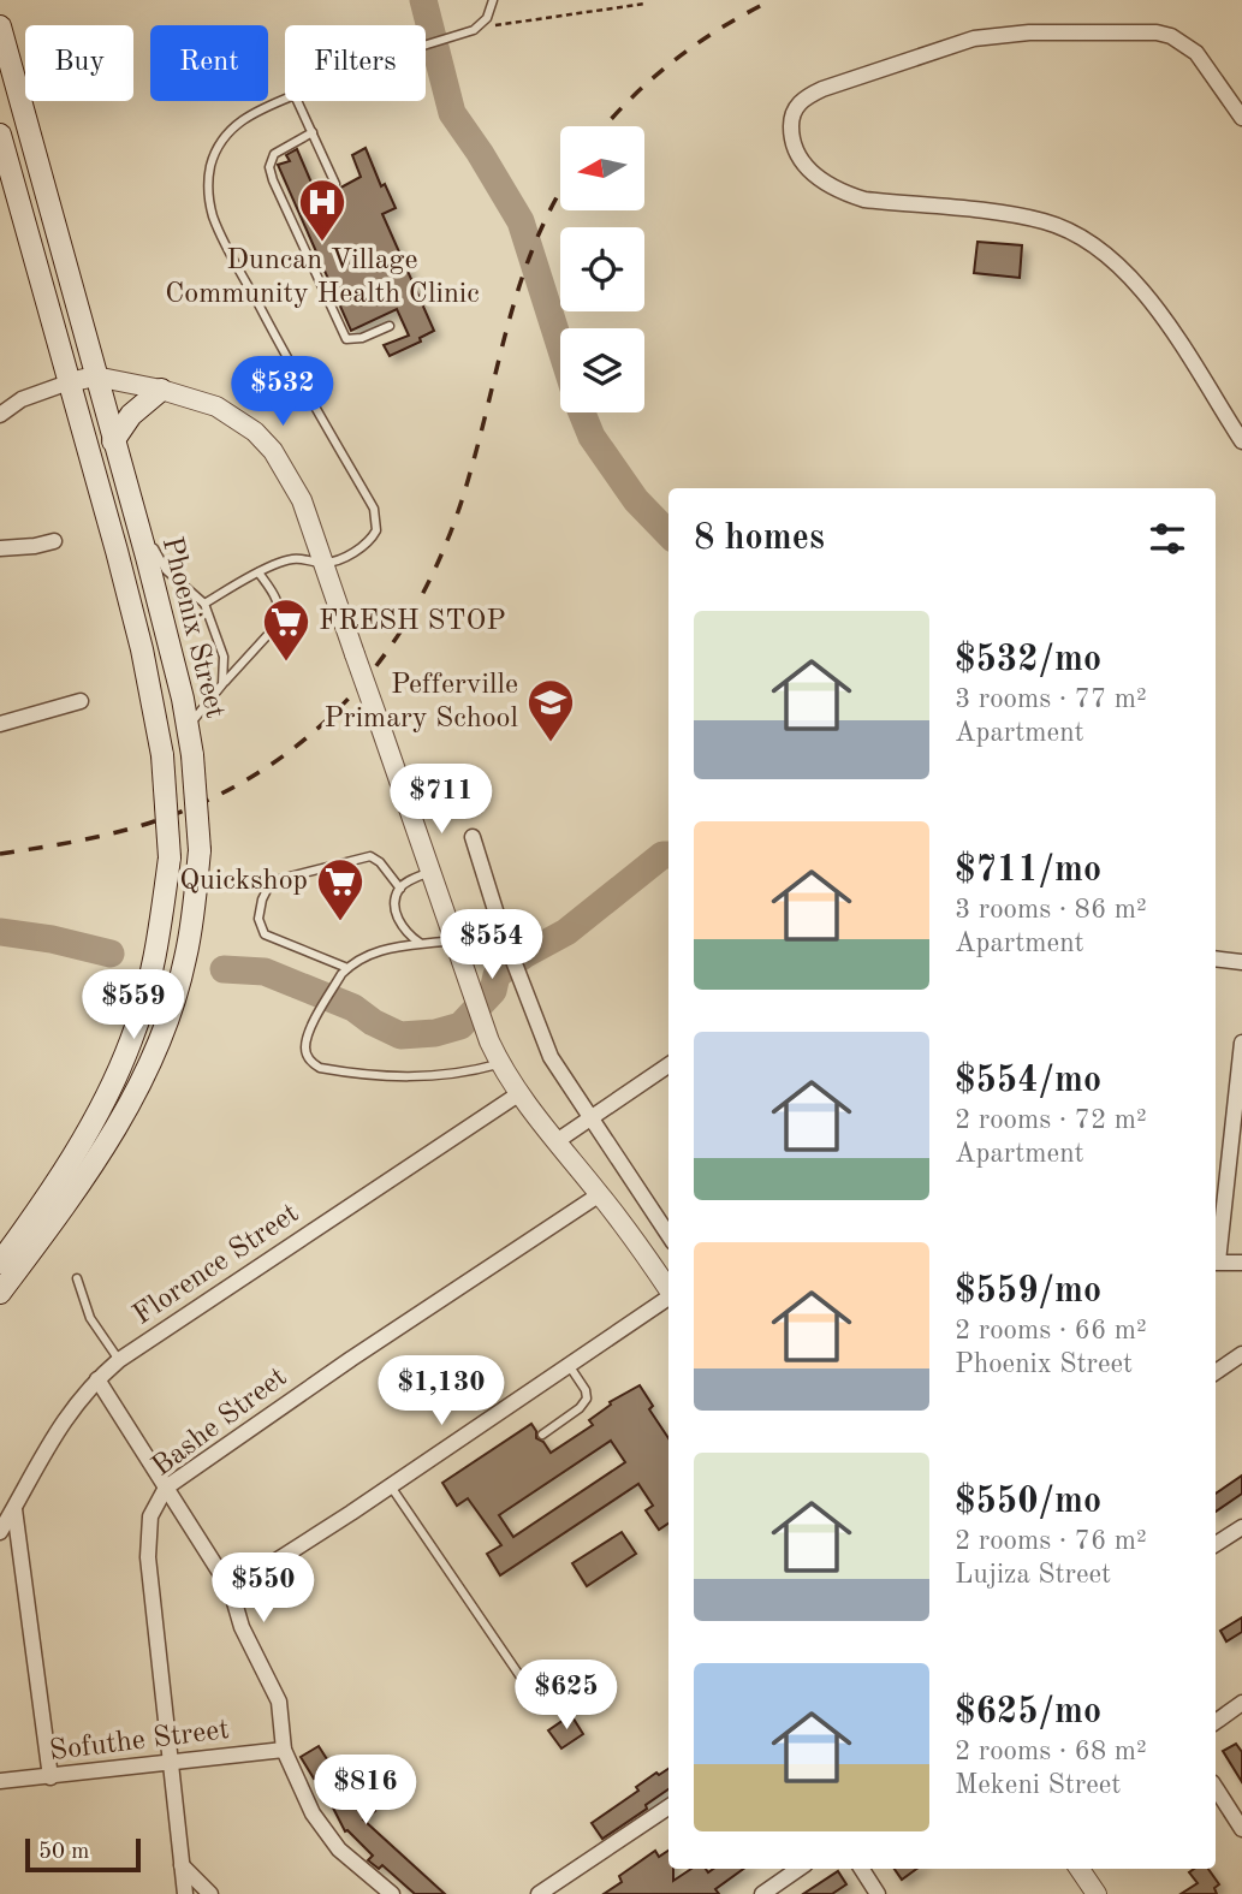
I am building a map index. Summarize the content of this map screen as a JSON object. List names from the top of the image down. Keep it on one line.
{"streets":{"main road":["Phoenix Street"],"street":["Florence Street","Bashe Street","Sofuthe Street"]},"crossings":[["Bashe Street","Sofuthe Street"]],"places":{"hospital":["Duncan Village Community Health Clinic"],"supermarket":["FRESH STOP","Quickshop"],"school or university":["Pefferville Primary School"]},"scale_bar":"50 m","north":"left","page":{"chip":["Buy","Rent","Filters"],"price":["$532","$711","$554","$559","$1,130","$550","$625","$816"],"heading":"8 homes","list":[{"name":"$532/mo","note":"3 rooms · 77 m² · Apartment"},{"name":"$711/mo","note":"3 rooms · 86 m² · Apartment"},{"name":"$554/mo","note":"2 rooms · 72 m² · Apartment"},{"name":"$559/mo","note":"2 rooms · 66 m² · Phoenix Street"},{"name":"$550/mo","note":"2 rooms · 76 m² · Lujiza Street"},{"name":"$625/mo","note":"2 rooms · 68 m² · Mekeni Street"}],"scale":"50 m"}}
